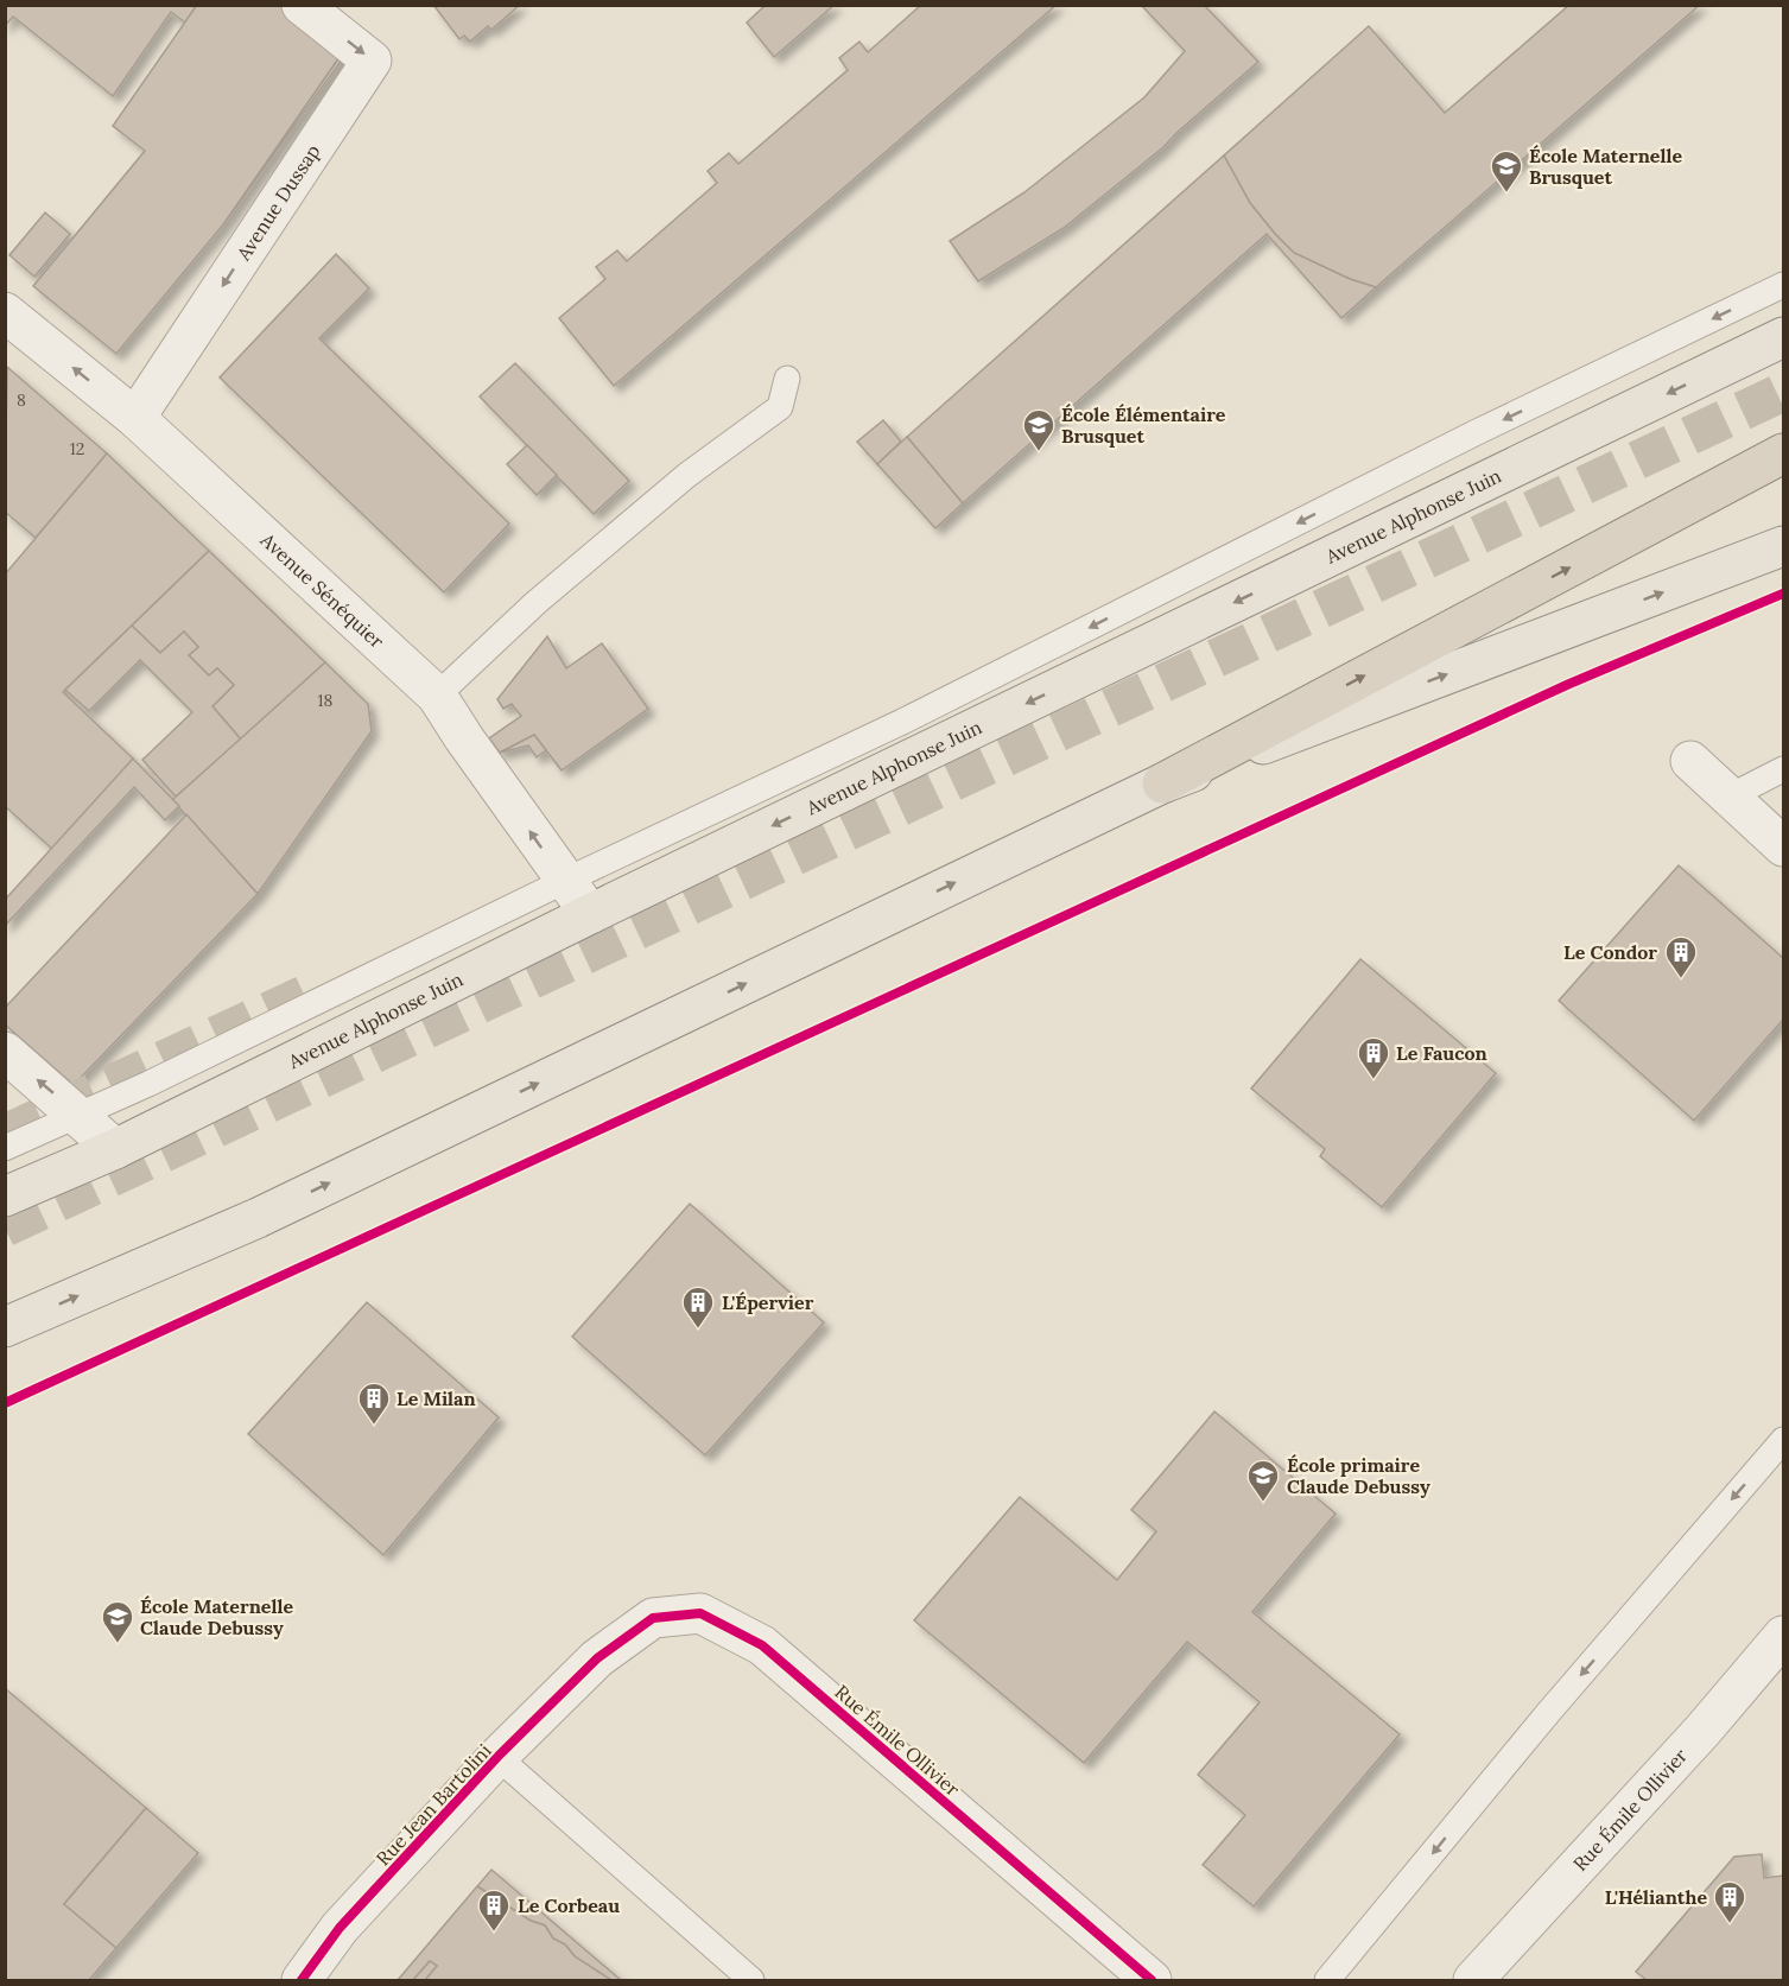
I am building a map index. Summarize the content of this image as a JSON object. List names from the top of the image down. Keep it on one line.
{"streets":{"main road":["Avenue Alphonse Juin"],"street":["Avenue Dussap","Avenue Sénéquier","Rue Émile Ollivier","Rue Jean Bartolini"]},"crossings":[["Avenue Dussap","Avenue Sénéquier"],["Avenue Alphonse Juin","Avenue Sénéquier"],["Rue Émile Ollivier","Rue Jean Bartolini"]],"one_way":["Avenue Dussap","Avenue Sénéquier"],"places":{"school or university":["École Maternelle Brusquet","École Élémentaire Brusquet","École primaire Claude Debussy","École Maternelle Claude Debussy"],"building":["Le Condor","Le Faucon","L'Épervier","Le Milan","L'Hélianthe","Le Corbeau"]},"house_numbers":["8","12","18"]}
